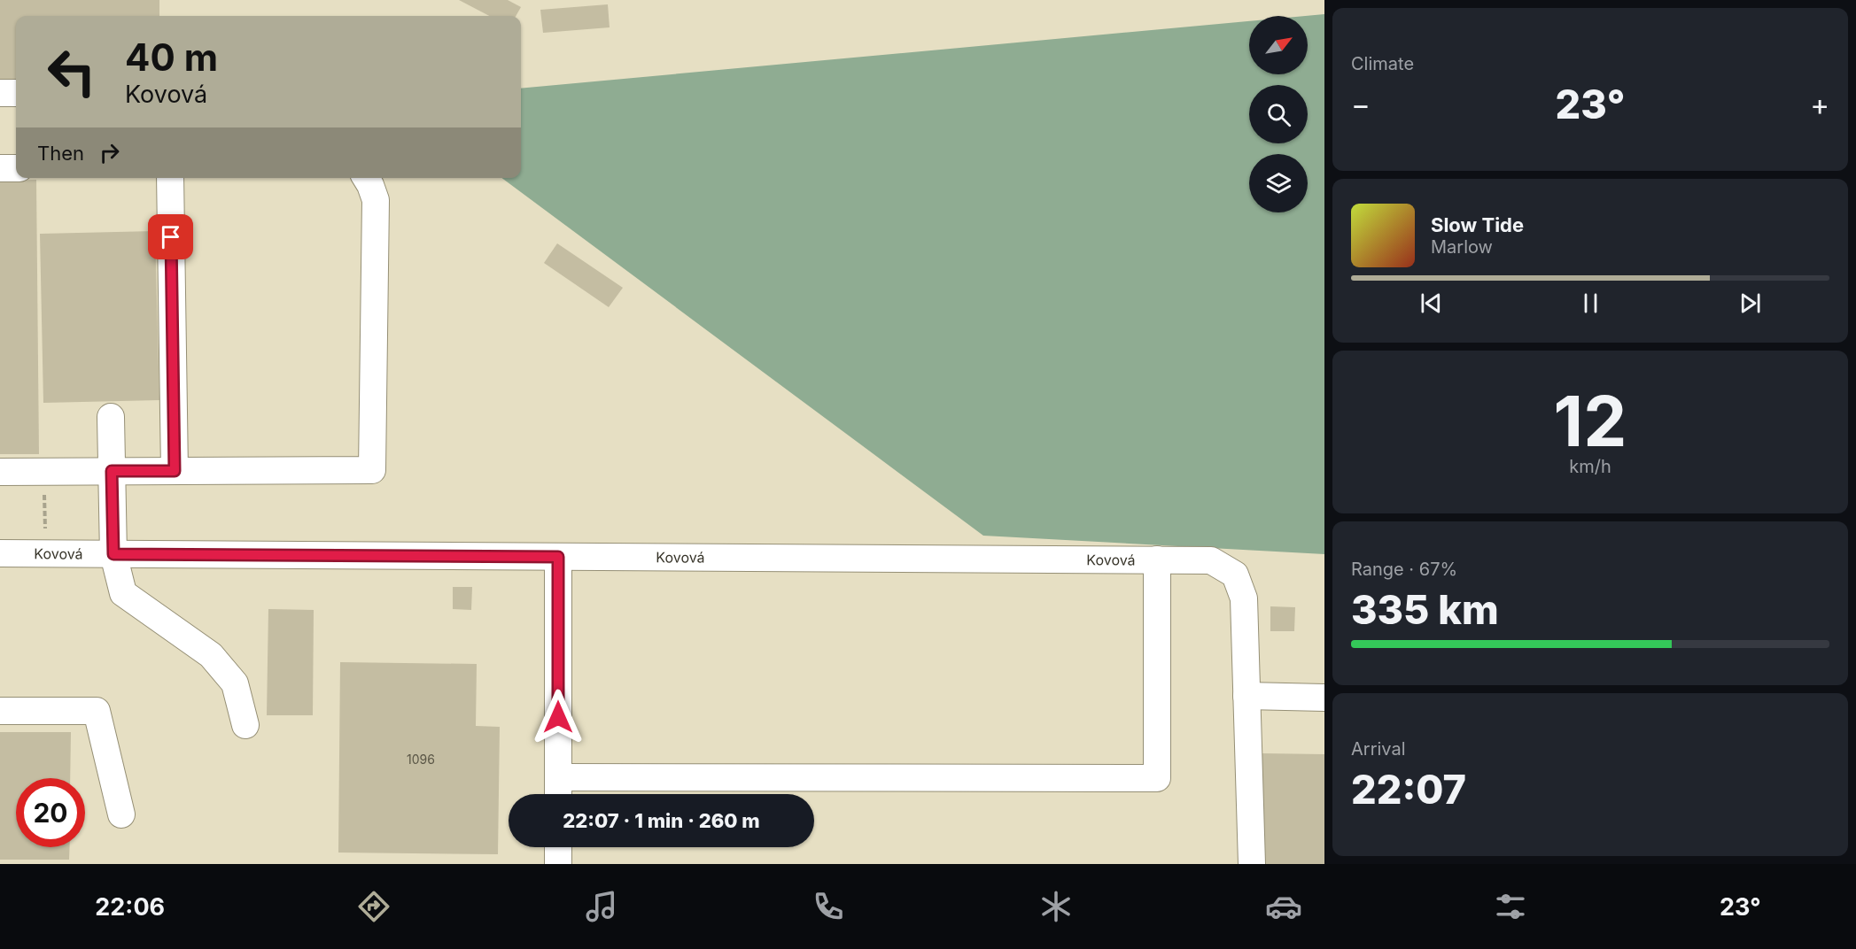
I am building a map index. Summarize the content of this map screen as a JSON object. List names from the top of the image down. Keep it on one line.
{"streets":{"lane":["Kovová"]},"house_numbers":["1096"],"north":"top right","page":{"tile":["Climate",["12","km/h"],["Range · 67%","335 km"],["Arrival","22:07"]],"turn":["40 m","Kovová"],"heat":["−","23°","+"],"then":"Then","song":["Slow Tide","Marlow"],"limit":"20","trip":"22:07 · 1 min · 260 m","tabs":["22:06","23°"]}}
